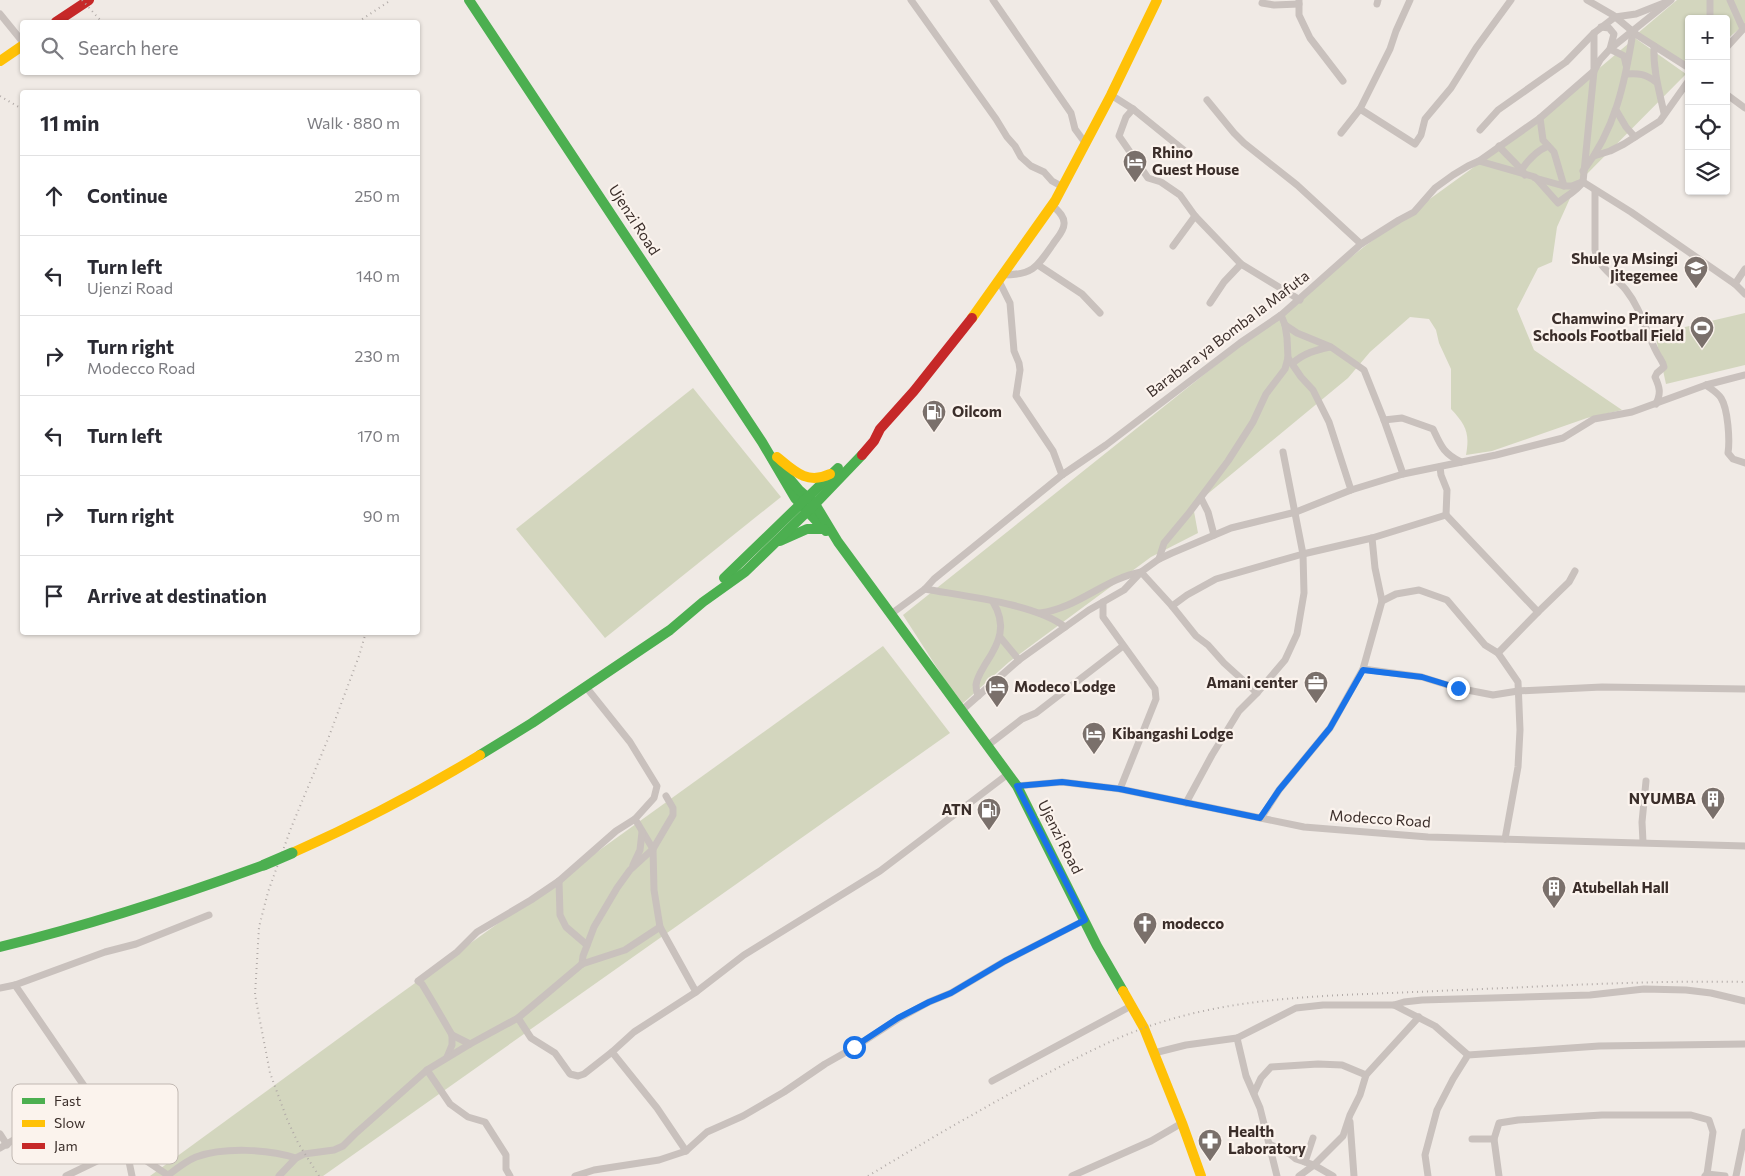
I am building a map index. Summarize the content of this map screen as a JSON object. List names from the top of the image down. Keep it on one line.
{"streets":{"main road":["Ujenzi Road"],"street":["Barabara ya Bomba la Mafuta","Modecco Road"]},"crossings":[["Ujenzi Road","Barabara ya Bomba la Mafuta"],["Ujenzi Road","Modecco Road"]],"places":{"hotel":["Rhino Guest House","Modeco Lodge","Kibangashi Lodge"],"school or university":["Shule ya Msingi Jitegemee"],"sports":["Chamwino Primary Schools Football Field"],"fuel station":["Oilcom","ATN"],"office":["Amani center"],"building":["NYUMBA","Atubellah Hall"],"church":["modecco"],"pharmacy":["Health Laboratory"]},"legend":["Fast","Slow","Jam"],"page":{"map_buttons":["+","−"],"search":"Search here","heading":["11 min","Walk · 880 m"],"list":[["Continue","250 m"],["Turn left","Ujenzi Road","140 m"],["Turn right","Modecco Road","230 m"],["Turn left","170 m"],["Turn right","90 m"],"Arrive at destination"]}}
